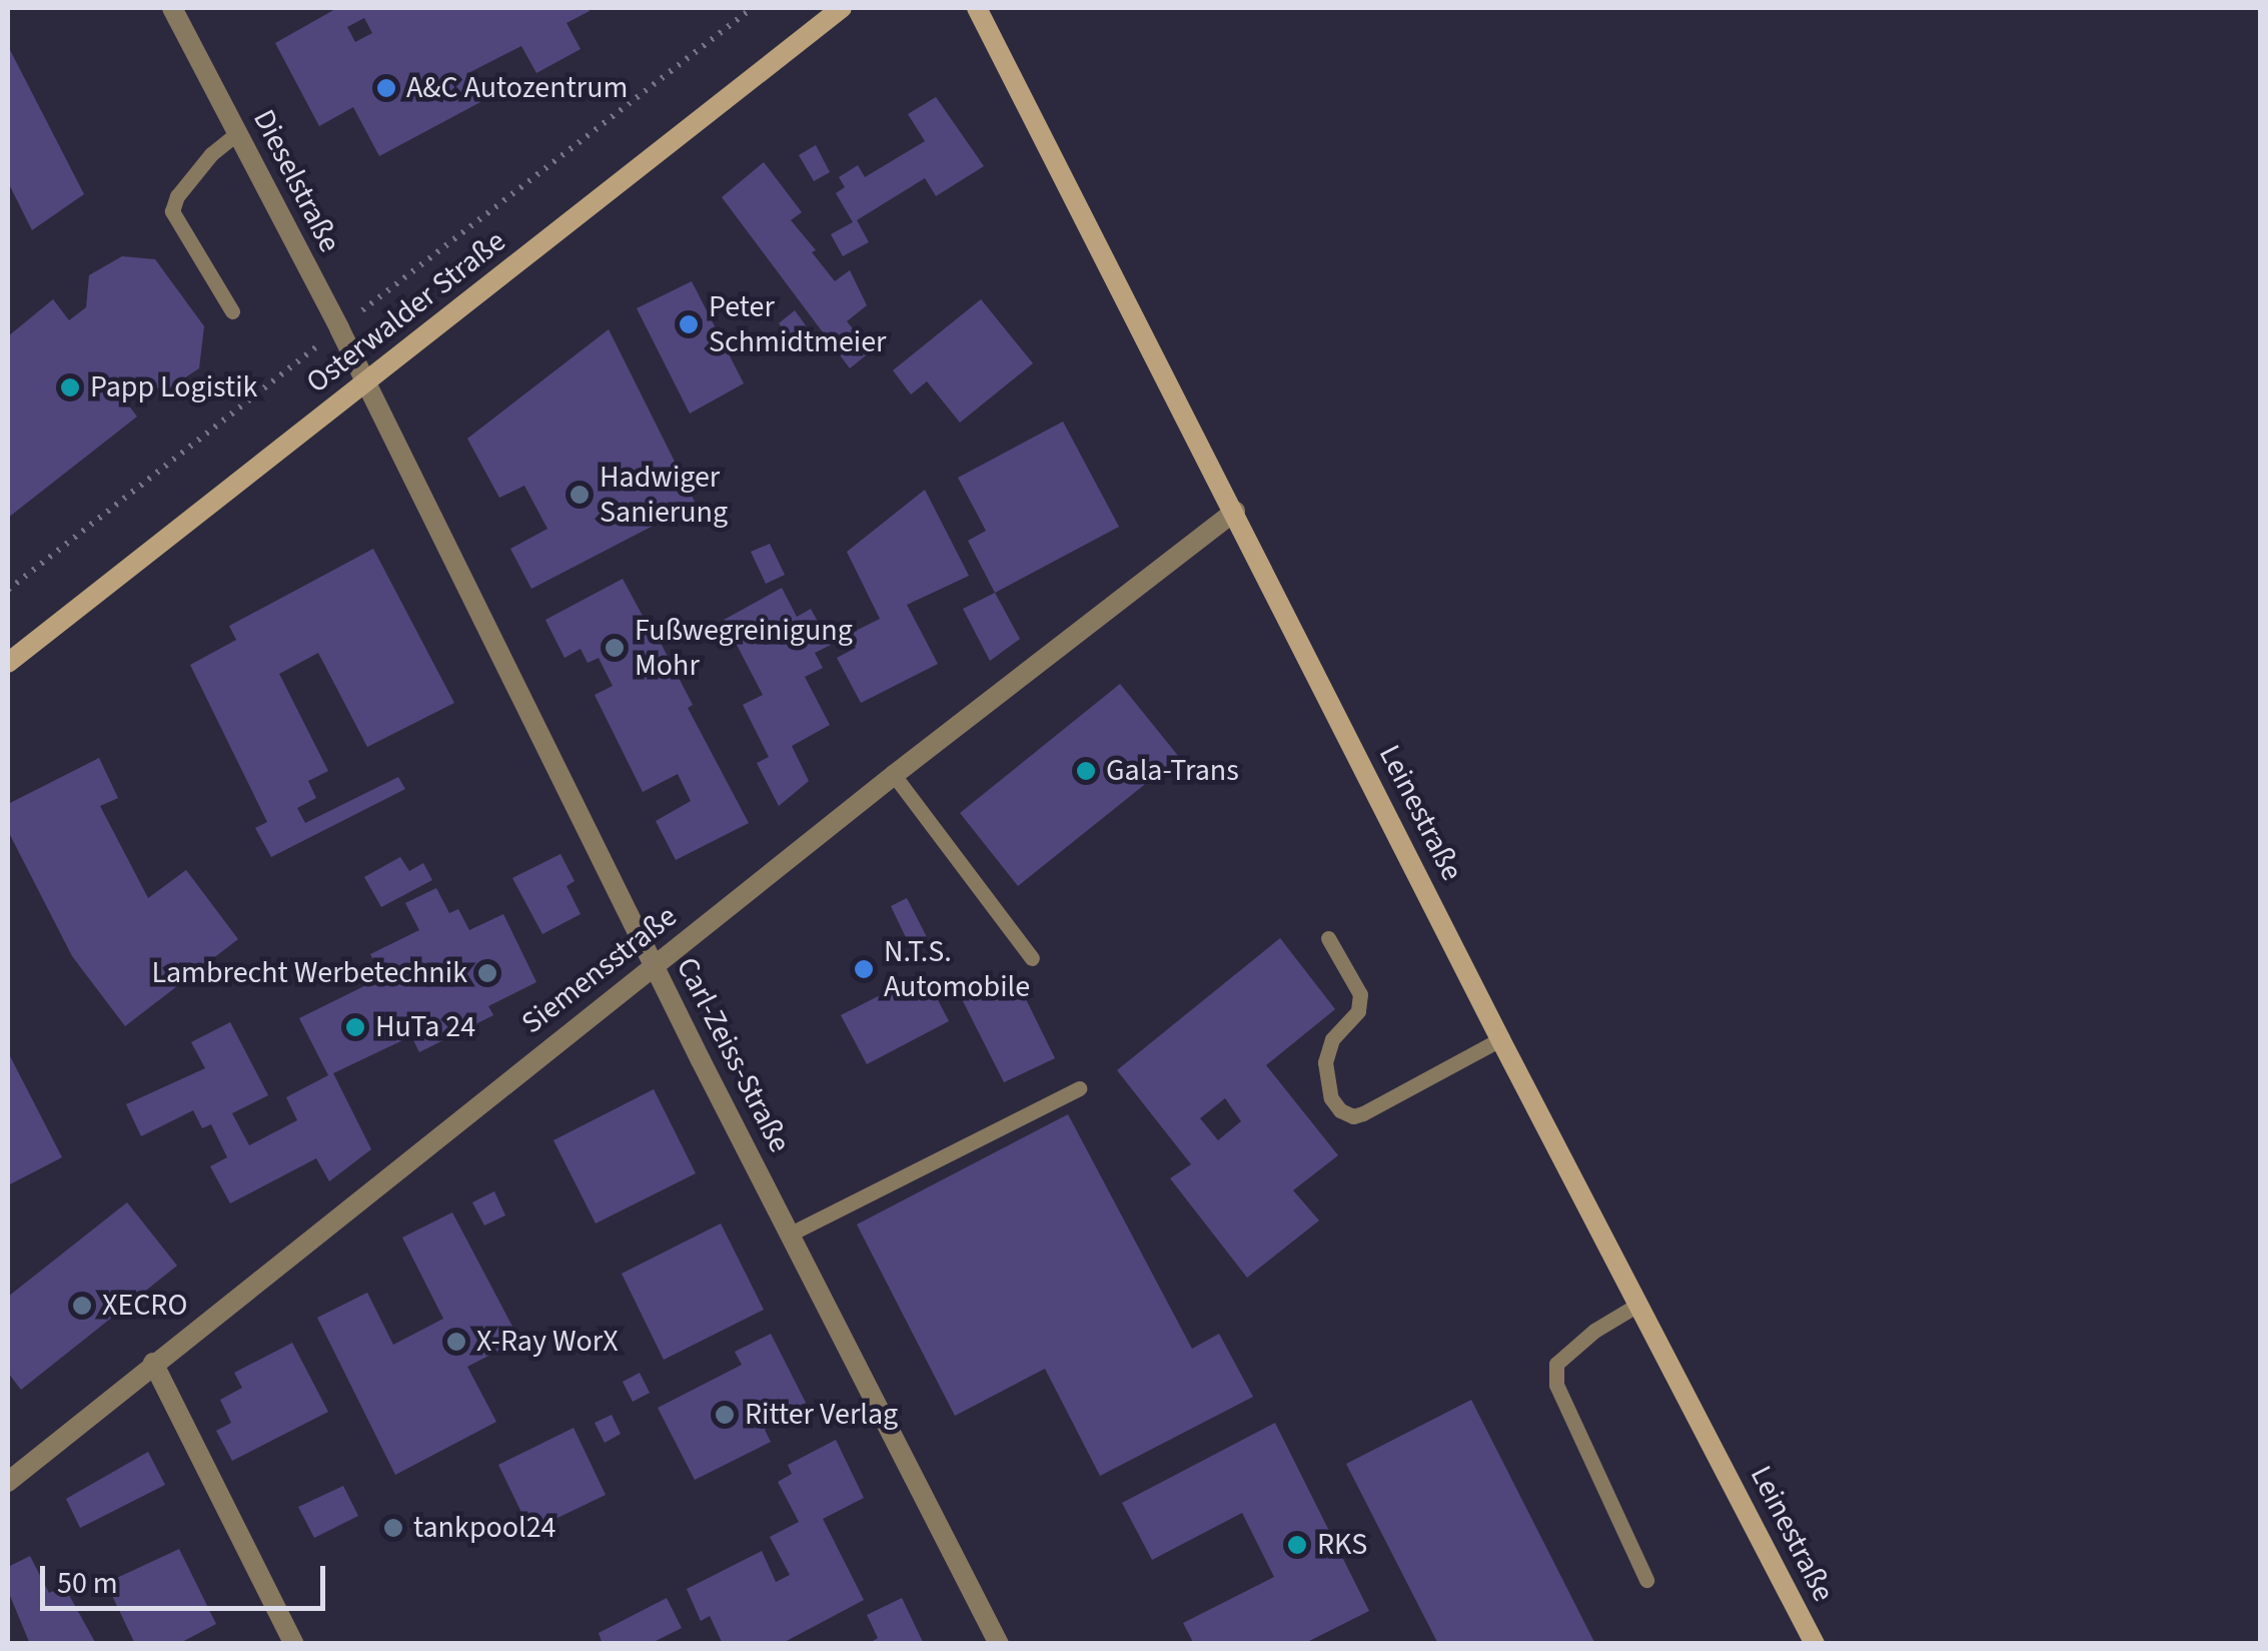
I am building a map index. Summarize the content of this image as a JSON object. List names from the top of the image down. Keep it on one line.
{"streets":{"street":["Dieselstraße","Osterwalder Straße","Leinestraße","Siemensstraße","Carl-Zeiss-Straße"]},"crossings":[["Dieselstraße","Osterwalder Straße"],["Dieselstraße","Carl-Zeiss-Straße"],["Osterwalder Straße","Carl-Zeiss-Straße"],["Leinestraße","Siemensstraße"],["Siemensstraße","Carl-Zeiss-Straße"]],"places":["A&C Autozentrum","Peter Schmidtmeier","Papp Logistik","Hadwiger Sanierung","Fußwegreinigung Mohr","Gala-Trans","N.T.S. Automobile","Lambrecht Werbetechnik","HuTa 24","XECRO","X-Ray WorX","Ritter Verlag","tankpool24","RKS"],"scale_bar":"50 m"}
